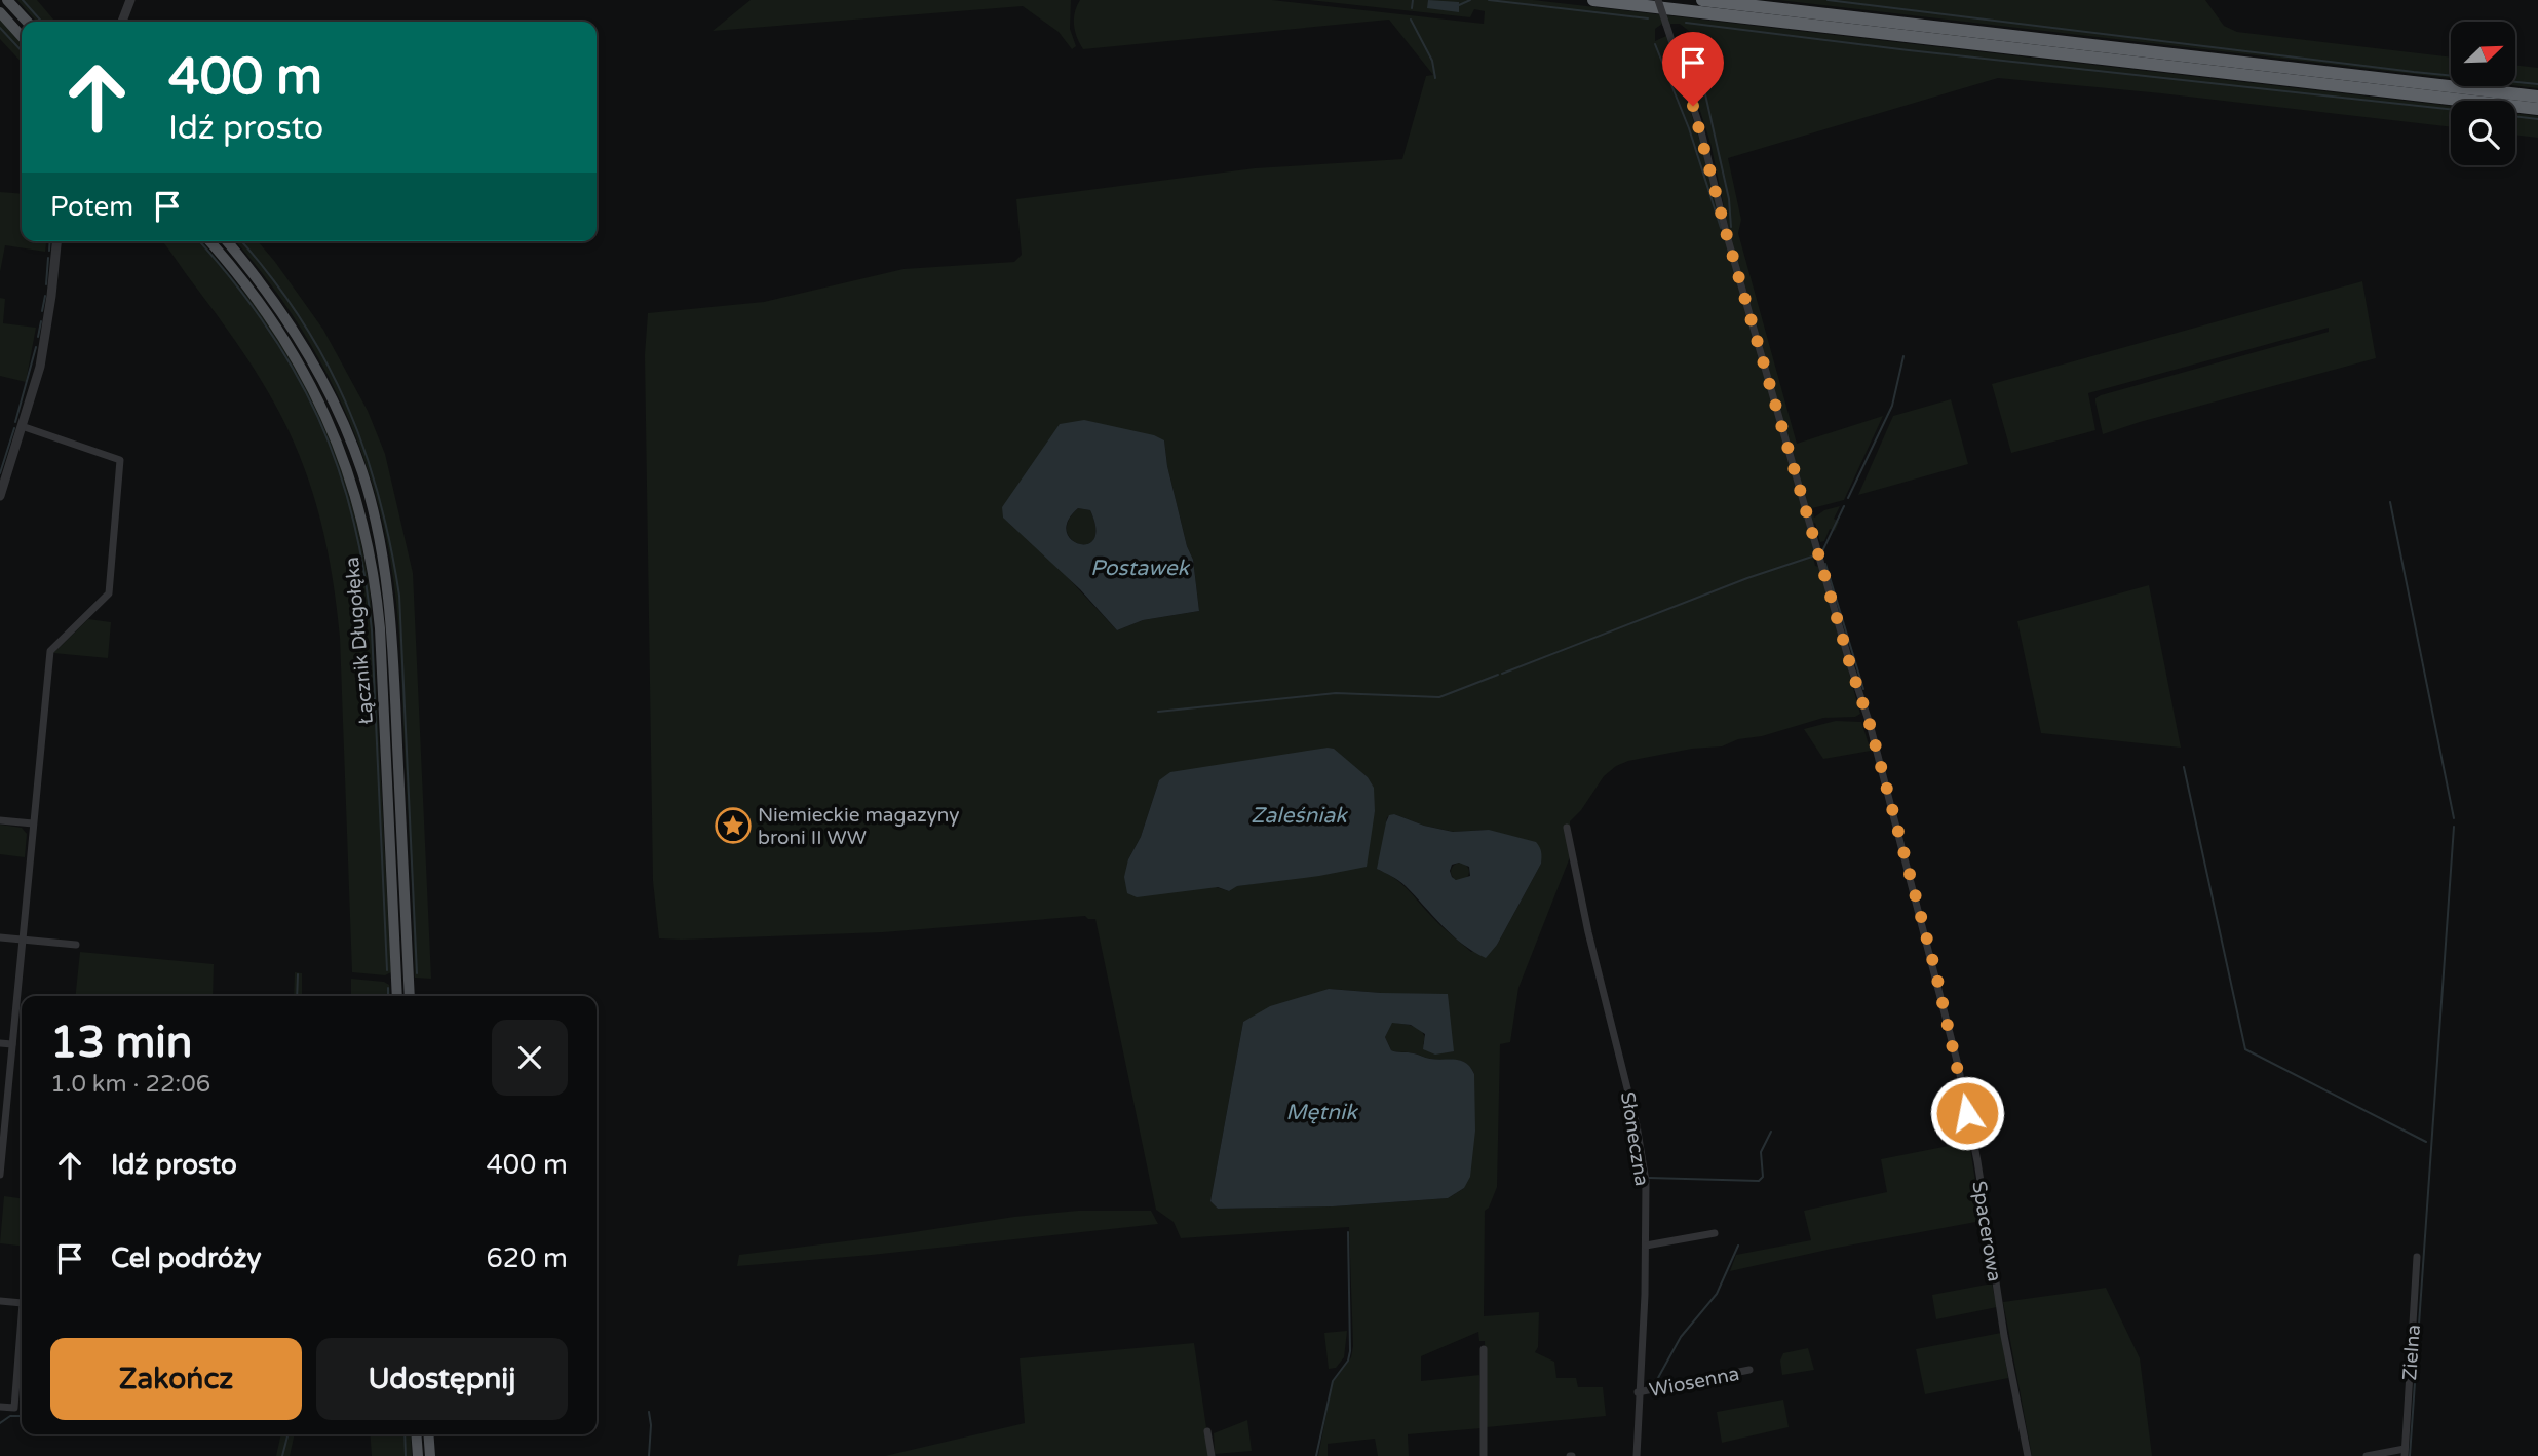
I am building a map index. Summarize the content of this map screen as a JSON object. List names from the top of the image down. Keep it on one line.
{"streets":{"main road":["Łącznik Długołęka"],"street":["Słoneczna","Spacerowa","Zielna","Wiosenna"]},"crossings":[["Słoneczna","Wiosenna"]],"water":["Postawek","Zaleśniak","Mętnik"],"places":{"place":["Niemieckie magazyny broni II WW"]},"north":"top right","page":{"turn":["400 m","Idź prosto"],"then":"Potem","heading":["13 min","1.0 km · 22:06"],"list":[{"name":"Idź prosto","value":"400 m"},{"name":"Cel podróży","value":"620 m"}],"buttons":["Zakończ","Udostępnij"]}}
